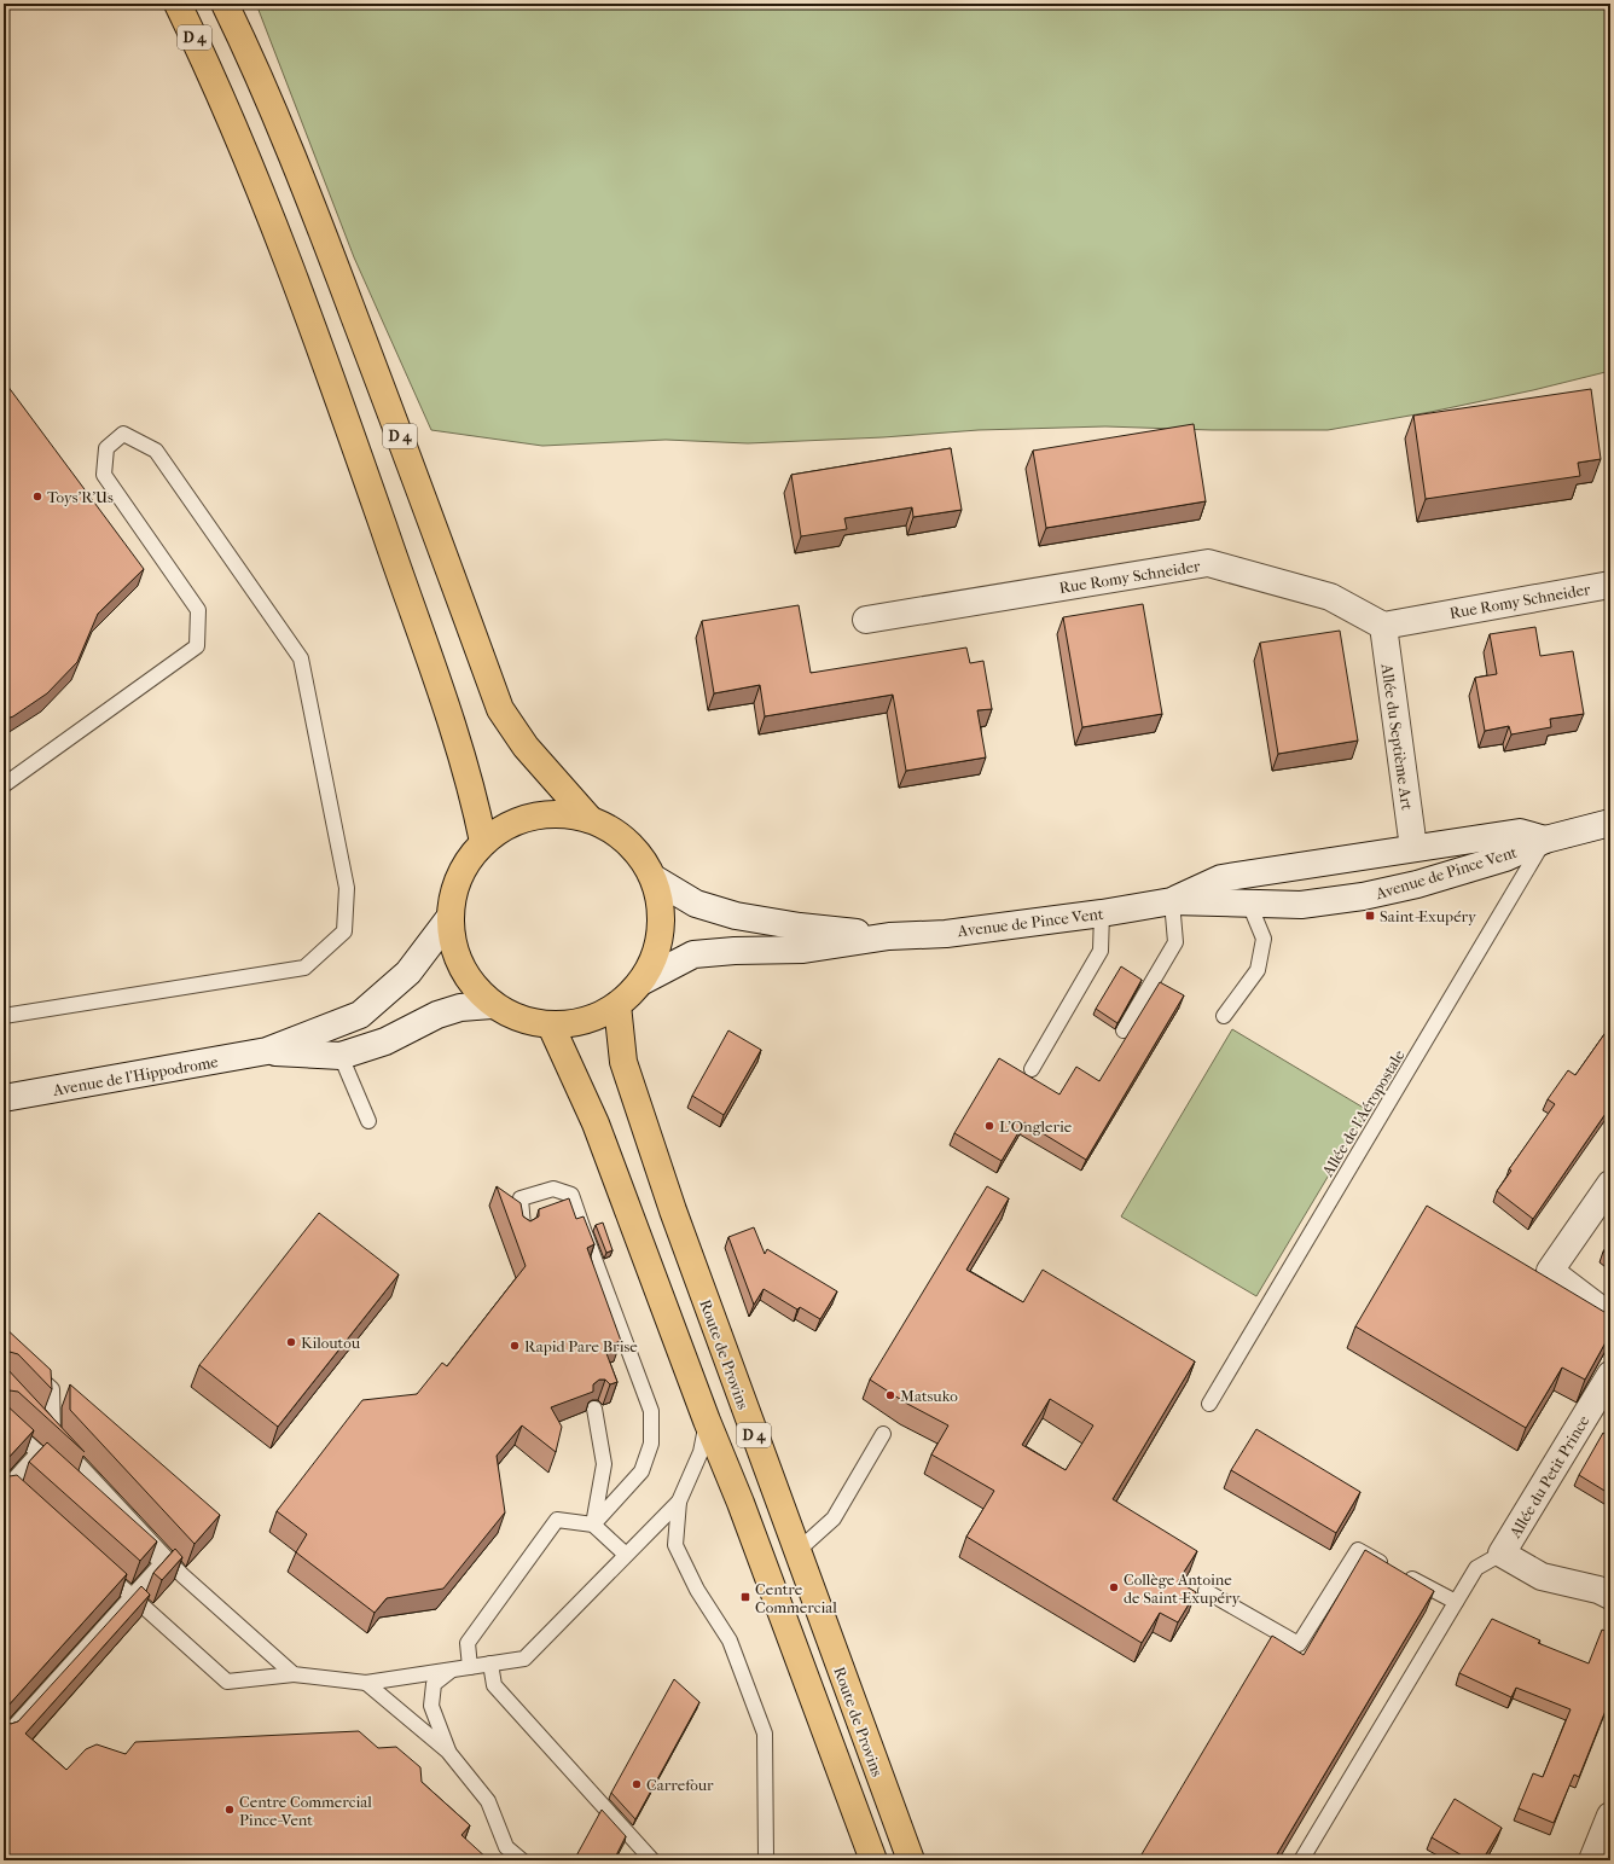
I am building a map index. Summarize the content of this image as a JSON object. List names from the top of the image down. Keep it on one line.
{"streets":{"main road":["D 4","Rue Romy Schneider","Allée du Septième Art","Avenue de Pince Vent","Avenue de l'Hippodrome","Route de Provins","Allée du Petit Prince"],"lane":["Allée de l'Aéropostale"]},"crossings":[["Rue Romy Schneider","Allée du Septième Art"],["Allée du Septième Art","Avenue de Pince Vent"],["Avenue de Pince Vent","Allée de l'Aéropostale"]],"places":{"other":["Toys'R'Us","L'Onglerie","Kiloutou","Rapid Pare Brise","Matsuko","Collège Antoine de Saint-Exupéry","Carrefour","Centre Commercial Pince-Vent"],"transit":["Saint-Exupéry","Centre Commercial"]}}
